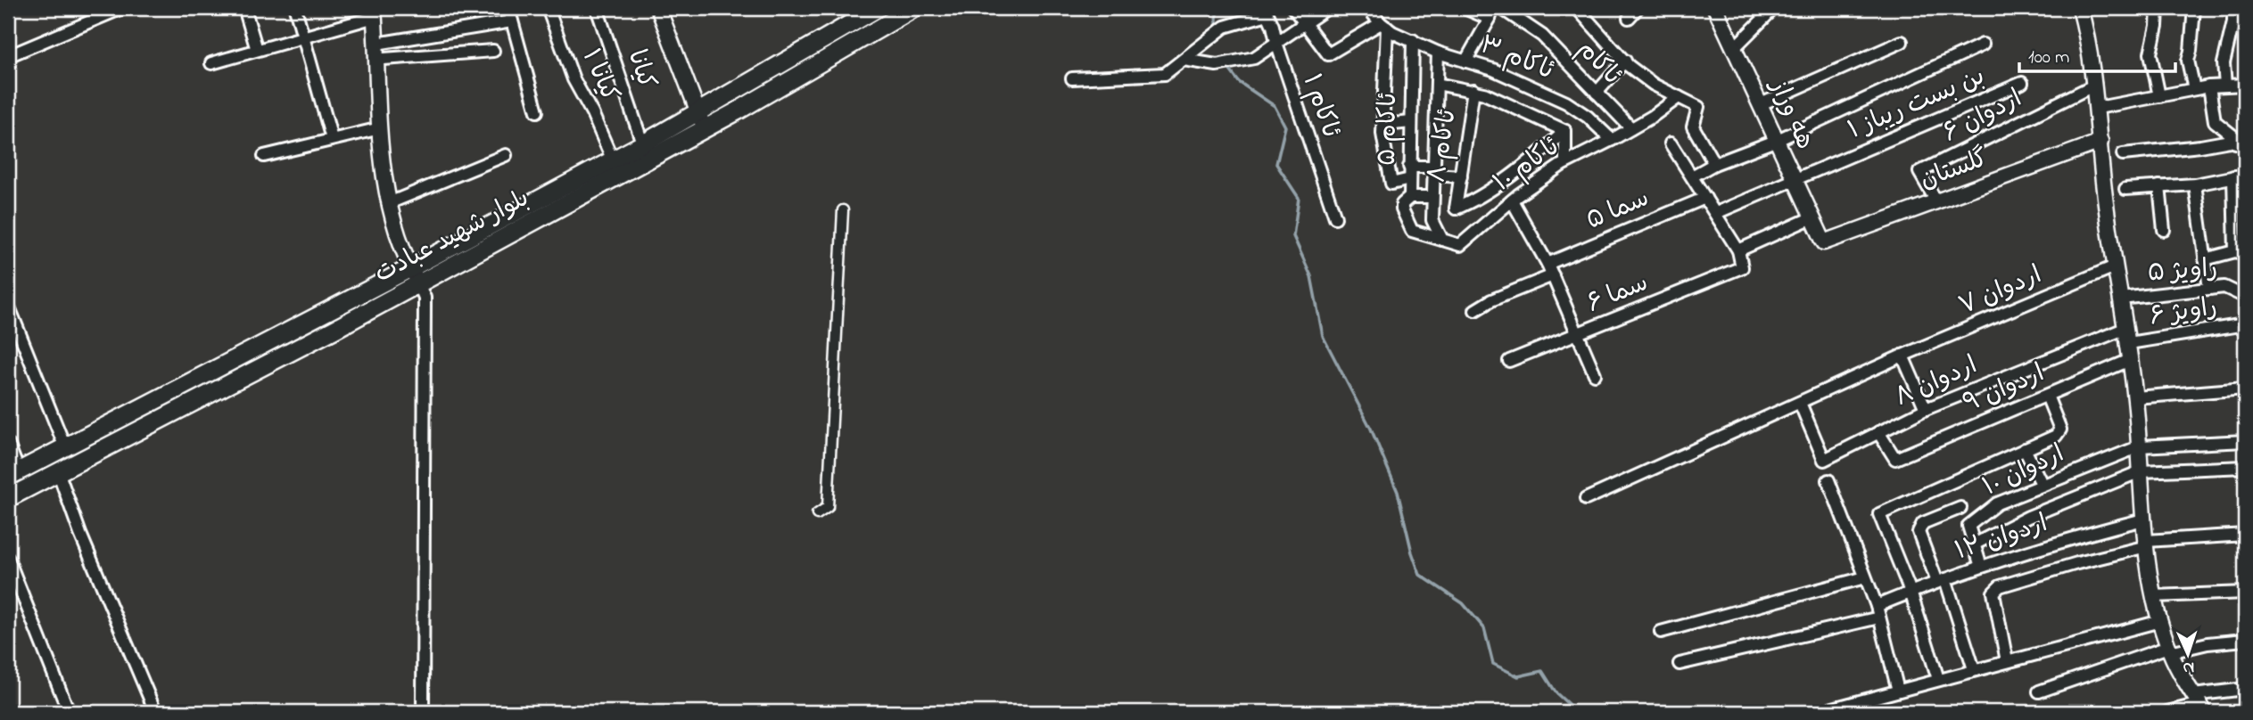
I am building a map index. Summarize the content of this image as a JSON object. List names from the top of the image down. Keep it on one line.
{"streets":{"main road":["بلوار شهید عبادت"],"street":["ئاکام ۳","ئاکام","کیانا","کیانا ۱","بن بست ریباز ۱","ئاکام ۱","هه وراز","اردوان ۶","ئاکام ۵","ئاکام ۸","ئاکام ۱۰","گلستان","سما ۵","راویژ ۵","اردوان ۷","سما ۶","راویژ ۶","اردوان ۸","اردوان ۹","اردوان ۱۰","اردوان ۱۲"]},"crossings":[["ئاکام ۳","ئاکام ۵"],["ئاکام ۳","ئاکام ۱۰"],["ئاکام","ئاکام ۱۰"],["کیانا","بلوار شهید عبادت"],["کیانا ۱","بلوار شهید عبادت"],["بن بست ریباز ۱","هه وراز"],["هه وراز","گلستان"],["اردوان ۶","گلستان"],["اردوان ۷","اردوان ۸"],["اردوان ۸","اردوان ۹"],["اردوان ۱۰","اردوان ۱۲"]],"scale_bar":"100 m","north":"bottom"}
